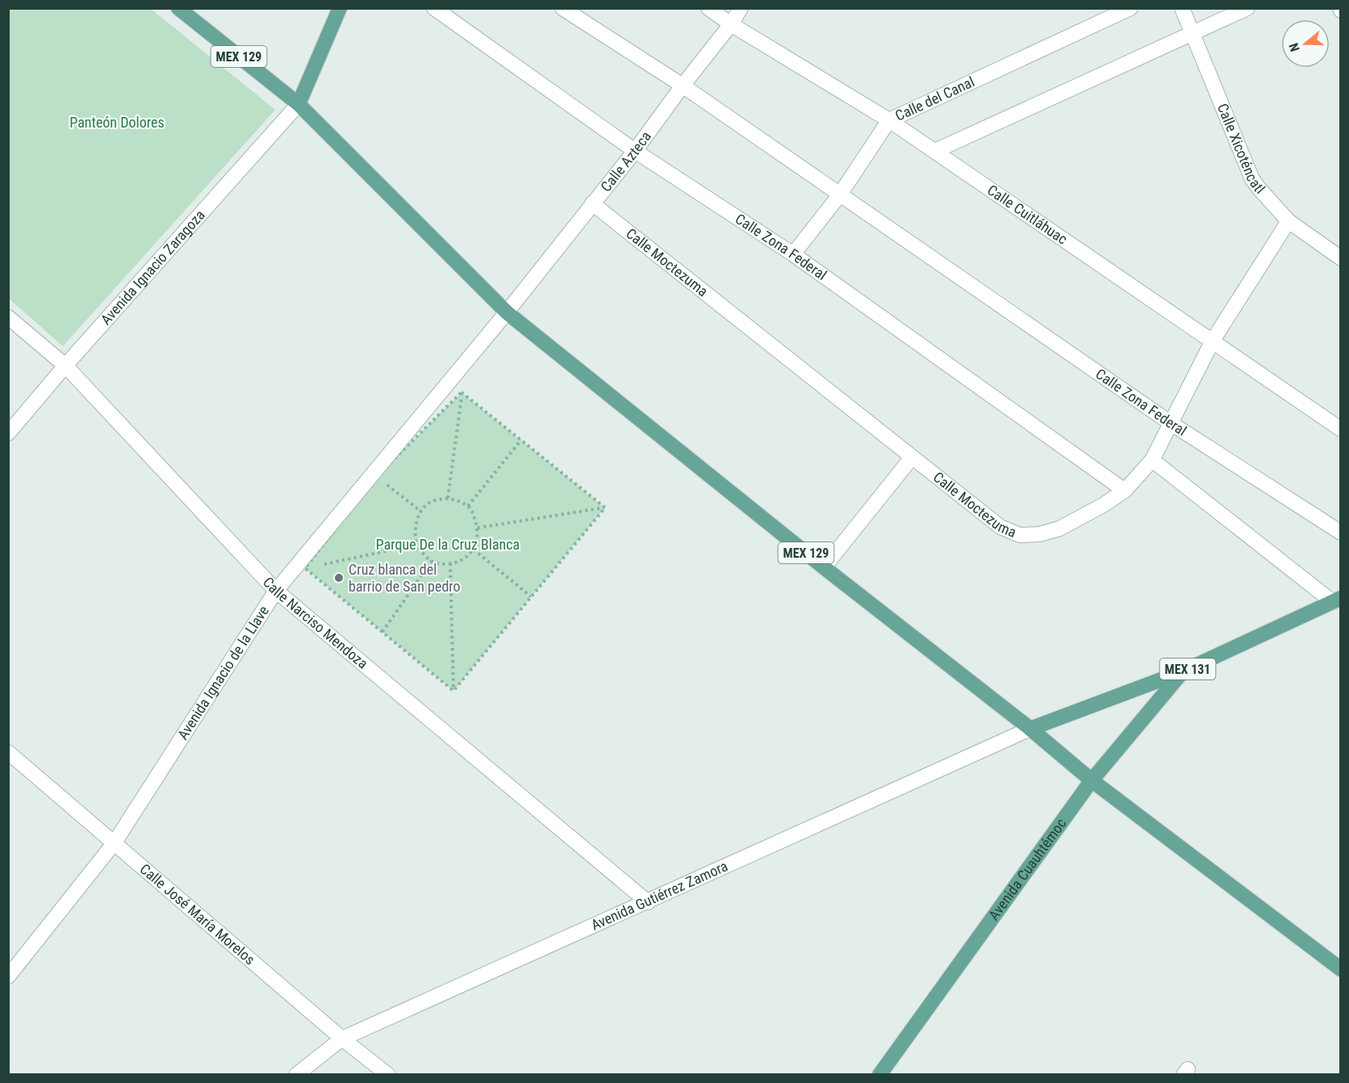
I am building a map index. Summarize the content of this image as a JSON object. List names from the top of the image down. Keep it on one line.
{"streets":{"main road":["MEX 129","MEX 131","Avenida Cuauhtémoc"],"street":["Calle del Canal","Calle Xicoténcatl","Calle Azteca","Calle Cuitláhuac","Calle Zona Federal","Calle Moctezuma","Avenida Ignacio Zaragoza","Calle Narciso Mendoza","Avenida Ignacio de la Llave","Avenida Gutiérrez Zamora","Calle José María Morelos"]},"crossings":[["MEX 129","Calle Azteca"],["MEX 129","Avenida Ignacio Zaragoza"],["MEX 129","MEX 131"],["MEX 129","Avenida Ignacio de la Llave"],["MEX 129","Avenida Cuauhtémoc"],["MEX 129","Avenida Gutiérrez Zamora"],["Calle del Canal","Calle Cuitláhuac"],["Calle del Canal","Calle Zona Federal"],["Calle Xicoténcatl","Calle Moctezuma"],["Calle Azteca","Calle Cuitláhuac"],["Calle Azteca","Calle Zona Federal"],["Calle Azteca","Calle Moctezuma"],["Calle Azteca","Avenida Ignacio de la Llave"],["Calle Cuitláhuac","Calle Moctezuma"],["Calle Zona Federal","Calle Moctezuma"],["Avenida Ignacio Zaragoza","Calle Narciso Mendoza"],["Calle Narciso Mendoza","Avenida Ignacio de la Llave"],["Calle Narciso Mendoza","Avenida Gutiérrez Zamora"],["MEX 131","Avenida Cuauhtémoc"],["MEX 131","Avenida Gutiérrez Zamora"],["Avenida Ignacio de la Llave","Calle José María Morelos"],["Avenida Gutiérrez Zamora","Calle José María Morelos"]],"parks":["Panteón Dolores","Parque De la Cruz Blanca"],"places":["Cruz blanca del barrio de San pedro"],"north":"left"}
